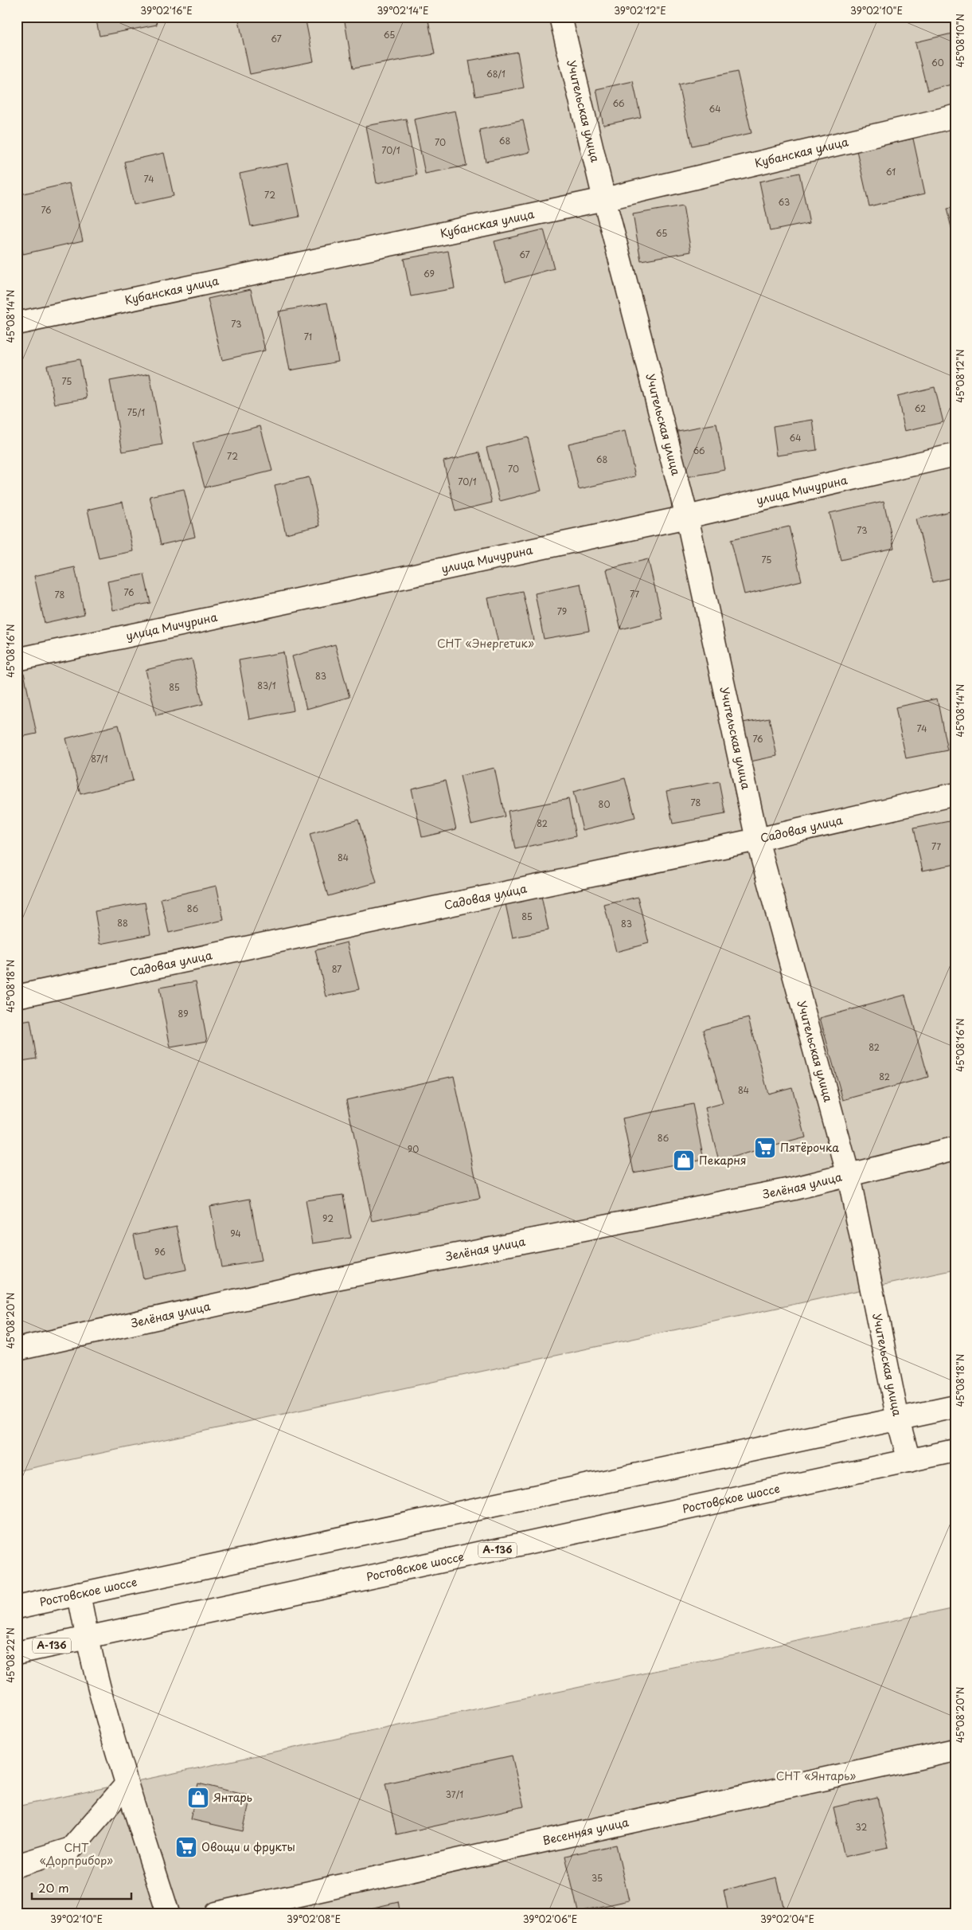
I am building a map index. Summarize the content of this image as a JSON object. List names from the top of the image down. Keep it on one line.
{"streets":{"main road":["Учительская улица","Кубанская улица","улица Мичурина","Садовая улица","Зелёная улица","Ростовское шоссе","А-136","Весенняя улица"]},"crossings":[["Учительская улица","Кубанская улица"],["Учительская улица","улица Мичурина"],["Учительская улица","Садовая улица"],["Учительская улица","Зелёная улица"],["Учительская улица","Ростовское шоссе"]],"parks":["СНТ «Энергетик»","СНТ «Янтарь»","СНТ «Дорприбор»"],"places":{"supermarket":["Пятёрочка","Овощи и фрукты"],"shop":["Пекарня","Янтарь"]},"house_numbers":["65","67","60","68/1","66","64","68","70","70/1","61","74","72","63","76","65","67","69","73","71","75","62","75/1","64","66","72","68","70","70/1","73","75","76","77","78","79","83","83/1","85","74","76","87/1","78","80","82","77","84","86","85","88","83","87","89","82","82","84","86","90","92","94","96","37/1","32","35"],"scale_bar":"20 m","coordinates":["39°02'16\"E","39°02'14\"E","39°02'12\"E","39°02'10\"E","45°08'10\"N","45°08'14\"N","45°08'12\"N","45°08'16\"N","45°08'18\"N","45°08'20\"N","45°08'22\"N","39°02'08\"E","39°02'06\"E","39°02'04\"E"]}
